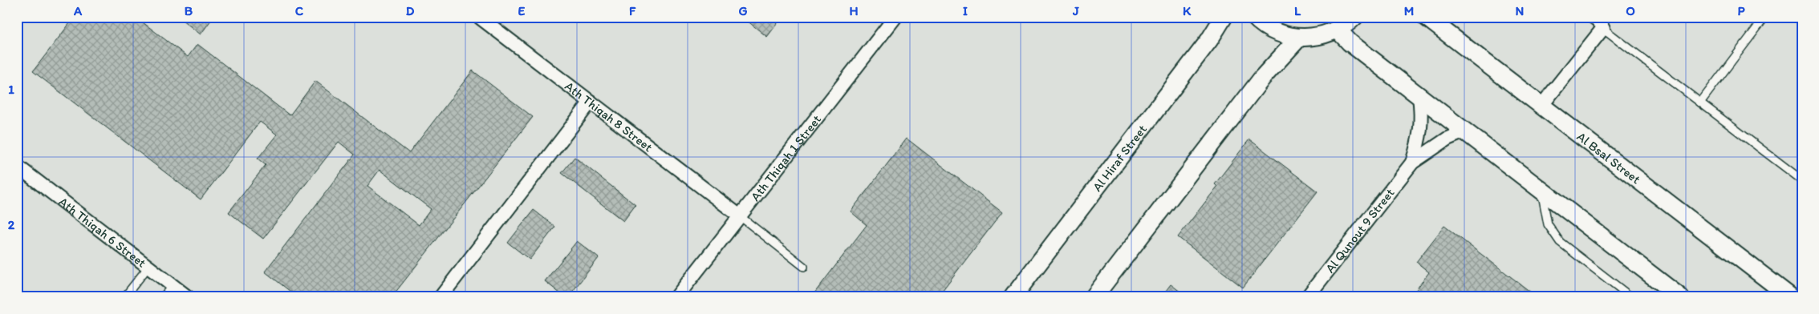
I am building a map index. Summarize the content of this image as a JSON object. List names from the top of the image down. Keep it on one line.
{"streets":{"street":["Ath Thiqah 8 Street","Ath Thiqah 1 Street","Al Bsal Street","Al Hiraf Street","Al Qunout 9 Street","Ath Thiqah 6 Street"]},"crossings":[["Ath Thiqah 8 Street","Ath Thiqah 1 Street"]],"grid":{"columns":["A","B","C","D","E","F","G","H","I","J","K","L","M","N","O","P"],"rows":["1","2"]}}
